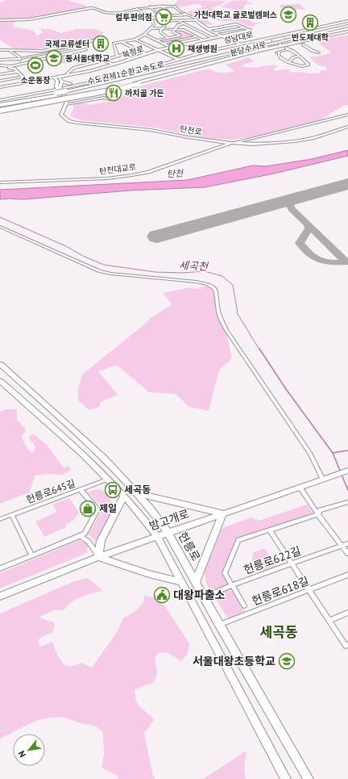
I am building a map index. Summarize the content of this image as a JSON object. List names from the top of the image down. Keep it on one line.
{"streets":{"highway":["분당수서로","수도권제1순환고속도로"],"main road":["성남대로","밤고개로","헌릉로"],"street":["복정로","탄천로","탄천대교로","헌릉로645길","헌릉로622길","헌릉로618길"]},"crossings":[["성남대로","수도권제1순환고속도로"],["성남대로","탄천로"],["수도권제1순환고속도로","탄천로"],["탄천로","탄천대교로"],["밤고개로","헌릉로"],["헌릉로","헌릉로622길"],["헌릉로","헌릉로618길"]],"districts":["세곡동"],"water":["탄천","세곡천"],"places":{"school or university":["가천대학교 글로벌캠퍼스","동서울대학교","서울대왕초등학교"],"supermarket":["컬투편의점"],"building":["반도체대학","국제교류센터"],"hospital":["재생병원"],"sports":["소운동장"],"restaurant":["까치골 가든"],"bus stop":["세곡동"],"shop":["제일"],"public building":["대왕파출소"]},"north":"bottom left"}
